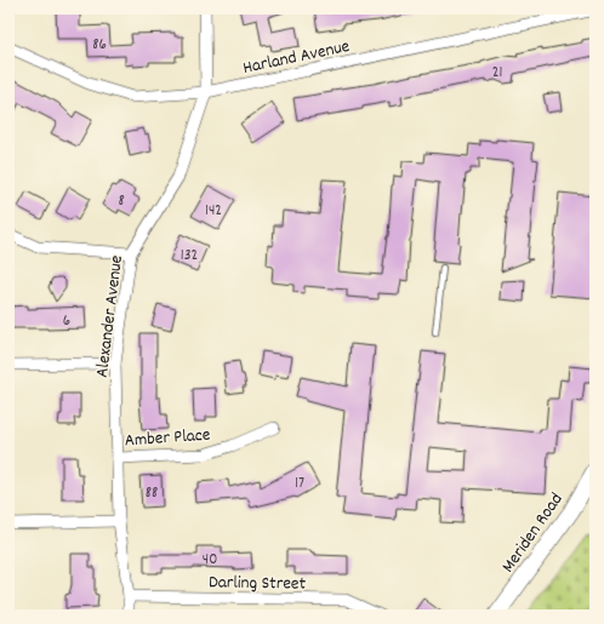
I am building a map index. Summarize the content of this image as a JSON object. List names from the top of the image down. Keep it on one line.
{"streets":{"main road":["Meriden Road"],"street":["Harland Avenue","Alexander Avenue","Amber Place","Darling Street"]},"crossings":[["Harland Avenue","Alexander Avenue"],["Alexander Avenue","Amber Place"],["Alexander Avenue","Darling Street"]],"house_numbers":["86","21","8","142","132","6","17","88","40"]}
